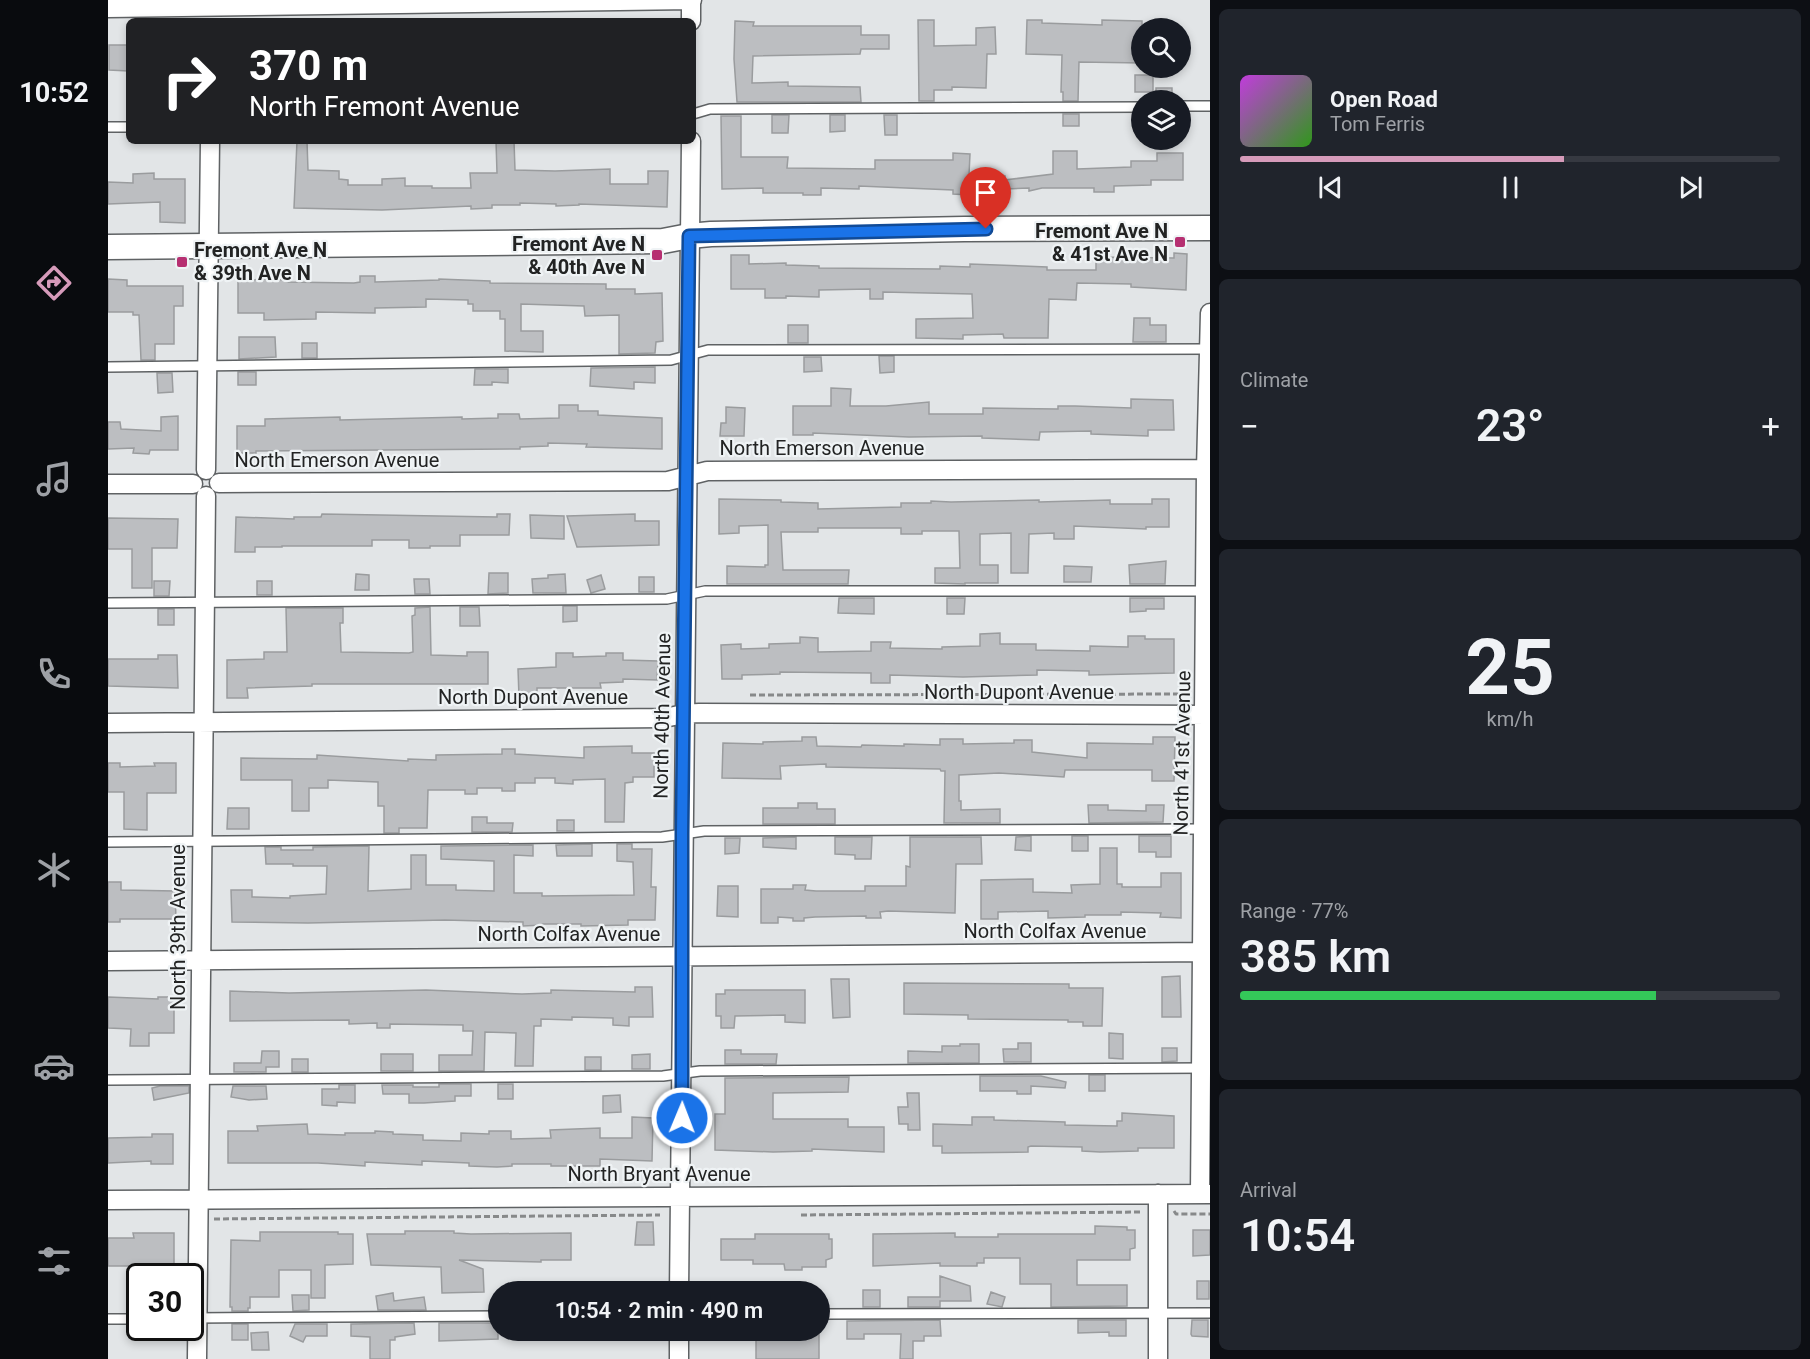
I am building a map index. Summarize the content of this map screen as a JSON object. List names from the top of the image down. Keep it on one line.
{"streets":{"street":["North Emerson Avenue","North Dupont Avenue","North 40th Avenue","North 41st Avenue","North 39th Avenue","North Colfax Avenue","North Bryant Avenue"]},"crossings":[["North Emerson Avenue","North 40th Avenue"],["North Emerson Avenue","North 41st Avenue"],["North Emerson Avenue","North 39th Avenue"],["North Dupont Avenue","North 40th Avenue"],["North Dupont Avenue","North 41st Avenue"],["North Dupont Avenue","North 39th Avenue"],["North 40th Avenue","North Colfax Avenue"],["North 40th Avenue","North Bryant Avenue"],["North 41st Avenue","North Colfax Avenue"],["North 41st Avenue","North Bryant Avenue"],["North 39th Avenue","North Colfax Avenue"],["North 39th Avenue","North Bryant Avenue"]],"places":{"transit":["Fremont Ave N & 41st Ave N","Fremont Ave N & 40th Ave N","Fremont Ave N & 39th Ave N"]},"page":{"tabs":"10:52","turn":["370 m","North Fremont Avenue"],"song":["Open Road","Tom Ferris"],"tile":["Climate",["25","km/h"],["Range · 77%","385 km"],["Arrival","10:54"]],"heat":["−","23°","+"],"limit":"30","trip":"10:54 · 2 min · 490 m"}}
